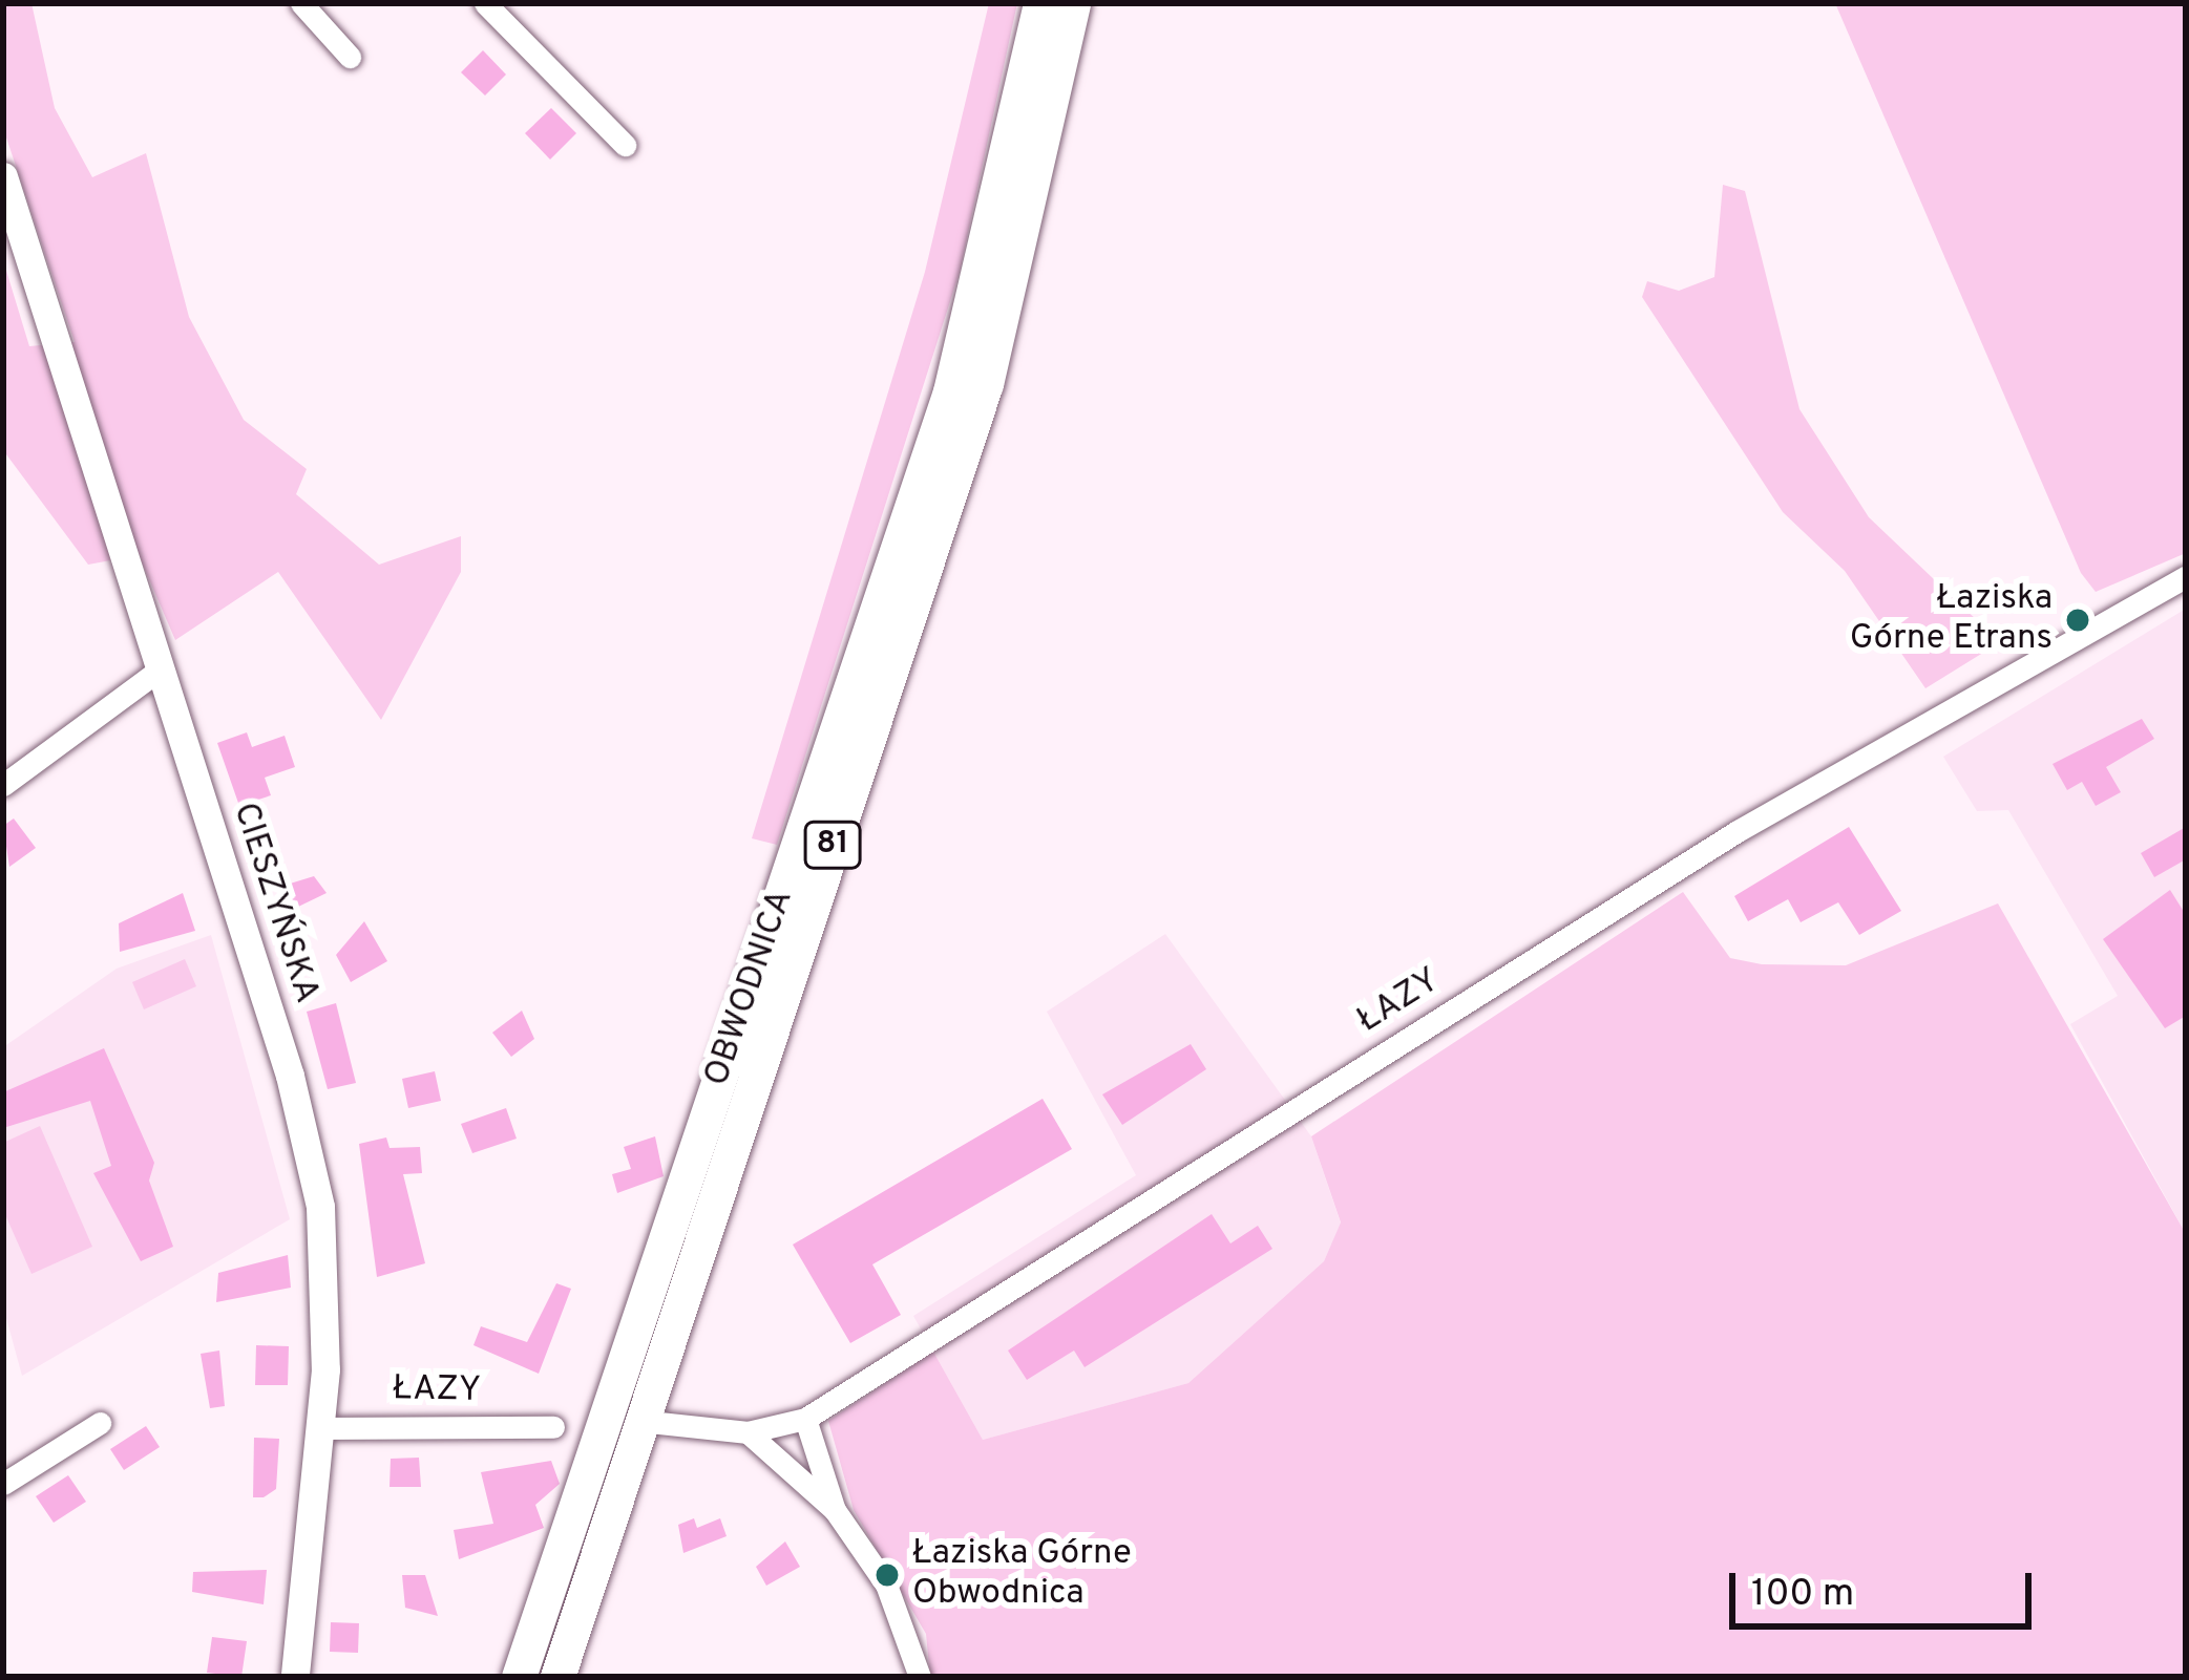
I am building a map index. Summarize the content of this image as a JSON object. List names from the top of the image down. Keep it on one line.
{"streets":{"main road":["81","OBWODNICA"],"street":["CIESZYŃSKA","ŁAZY"]},"crossings":[["CIESZYŃSKA","ŁAZY"],["OBWODNICA","ŁAZY"]],"places":["Łaziska Górne Etrans","Łaziska Górne Obwodnica"],"scale_bar":"100 m"}
